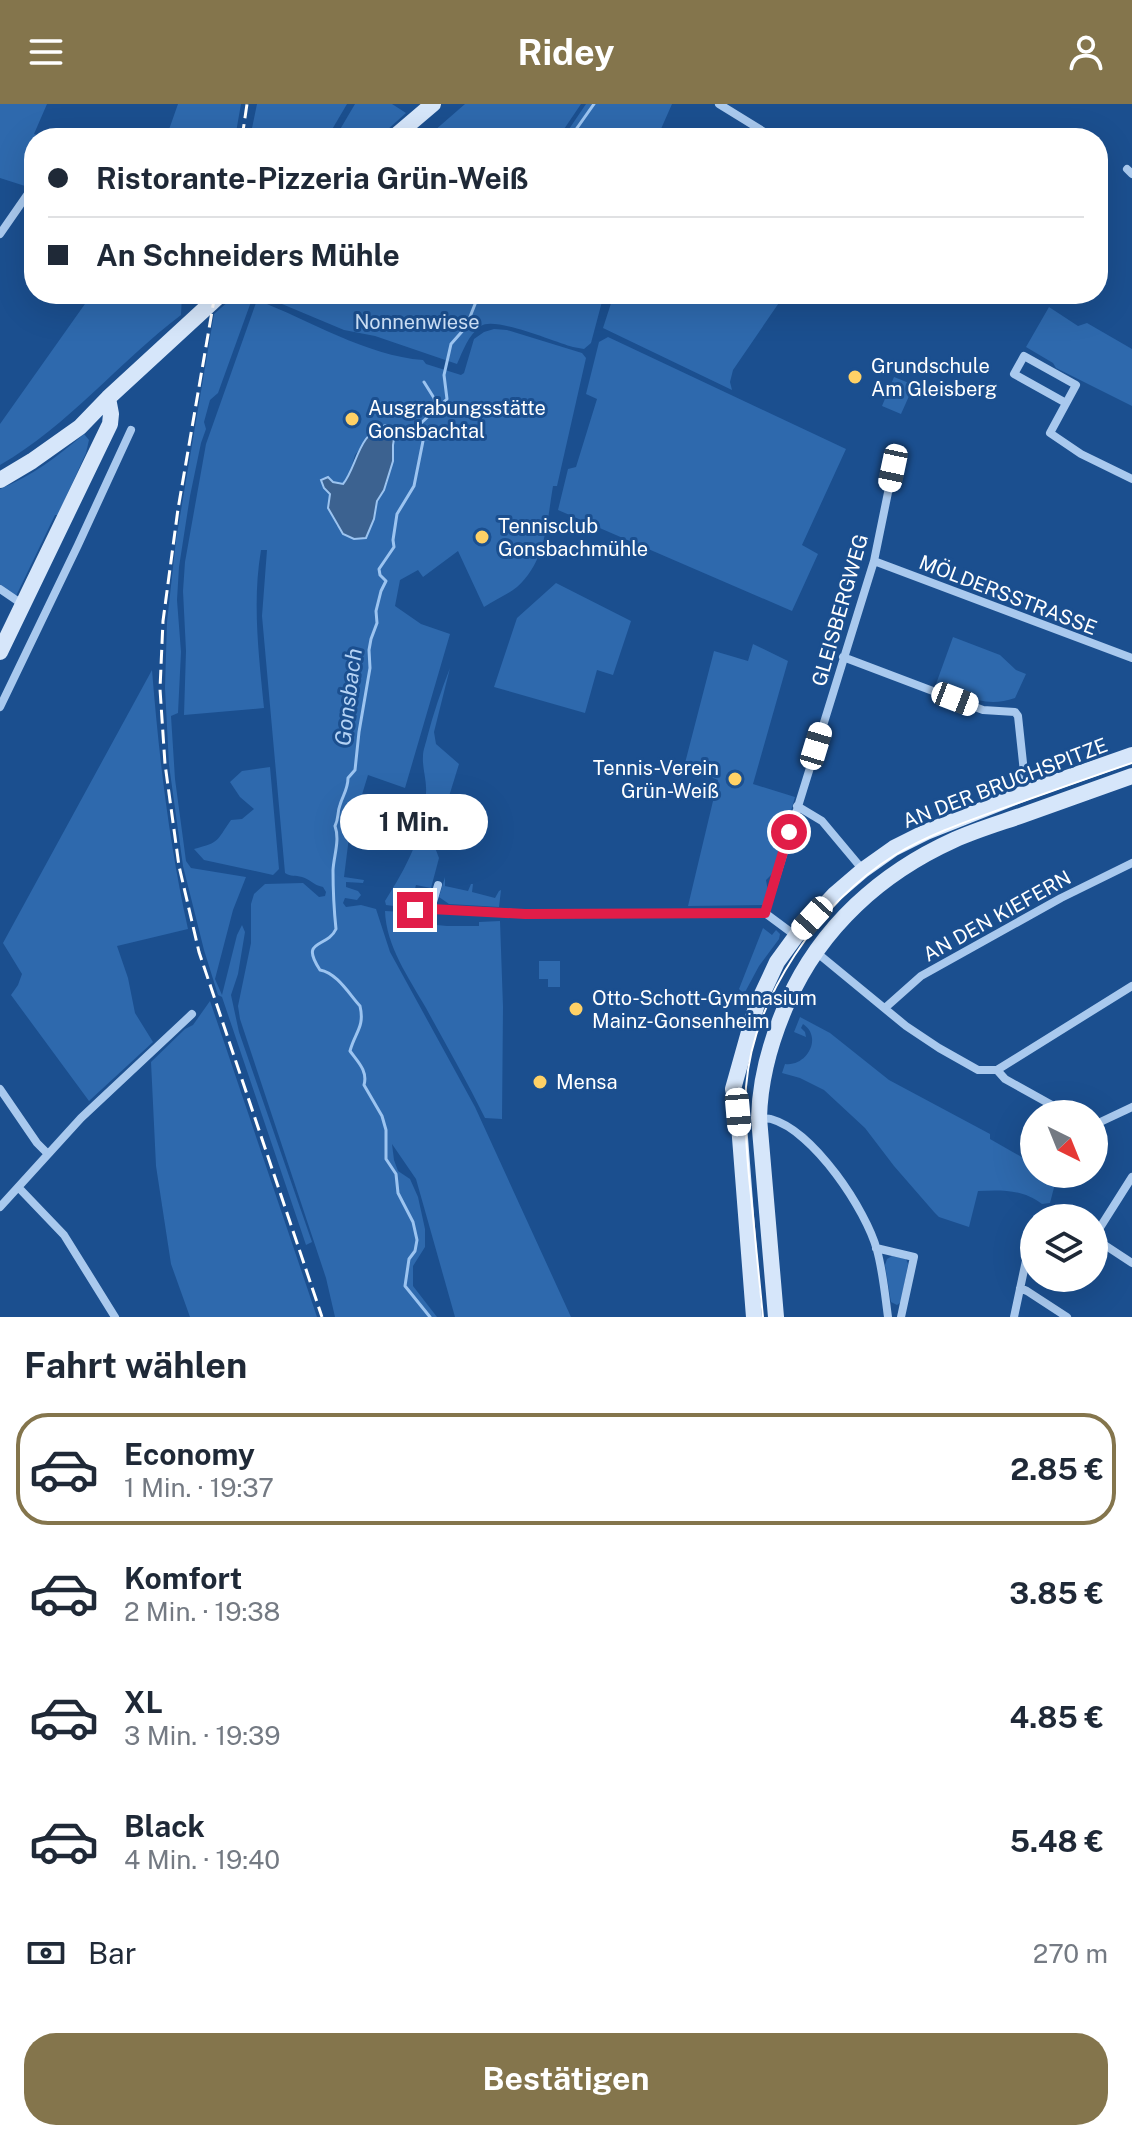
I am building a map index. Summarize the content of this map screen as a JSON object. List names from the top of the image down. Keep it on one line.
{"streets":{"main road":["AN DER BRUCHSPITZE"],"street":["MÖLDERSSTRASSE","GLEISBERGWEG","AN DEN KIEFERN"]},"crossings":[["MÖLDERSSTRASSE","GLEISBERGWEG"]],"water":["Gonsbach"],"parks":["Nonnenwiese"],"places":["Grundschule Am Gleisberg","Ausgrabungsstätte Gonsbachtal","Tennisclub Gonsbachmühle","Tennis-Verein Grün-Weiß","Otto-Schott-Gymnasium Mainz-Gonsenheim","Mensa"],"north":"bottom right","page":{"header":"Ridey","banner":["Ristorante-Pizzeria Grün-Weiß","An Schneiders Mühle"],"bubble":"1 Min.","heading":"Fahrt wählen","list":[{"name":"Economy","note":"1 Min. · 19:37","value":"2.85 €"},{"name":"Komfort","note":"2 Min. · 19:38","value":"3.85 €"},{"name":"XL","note":"3 Min. · 19:39","value":"4.85 €"},{"name":"Black","note":"4 Min. · 19:40","value":"5.48 €"}],"pay":["Bar","270 m"],"buttons":"Bestätigen"}}
